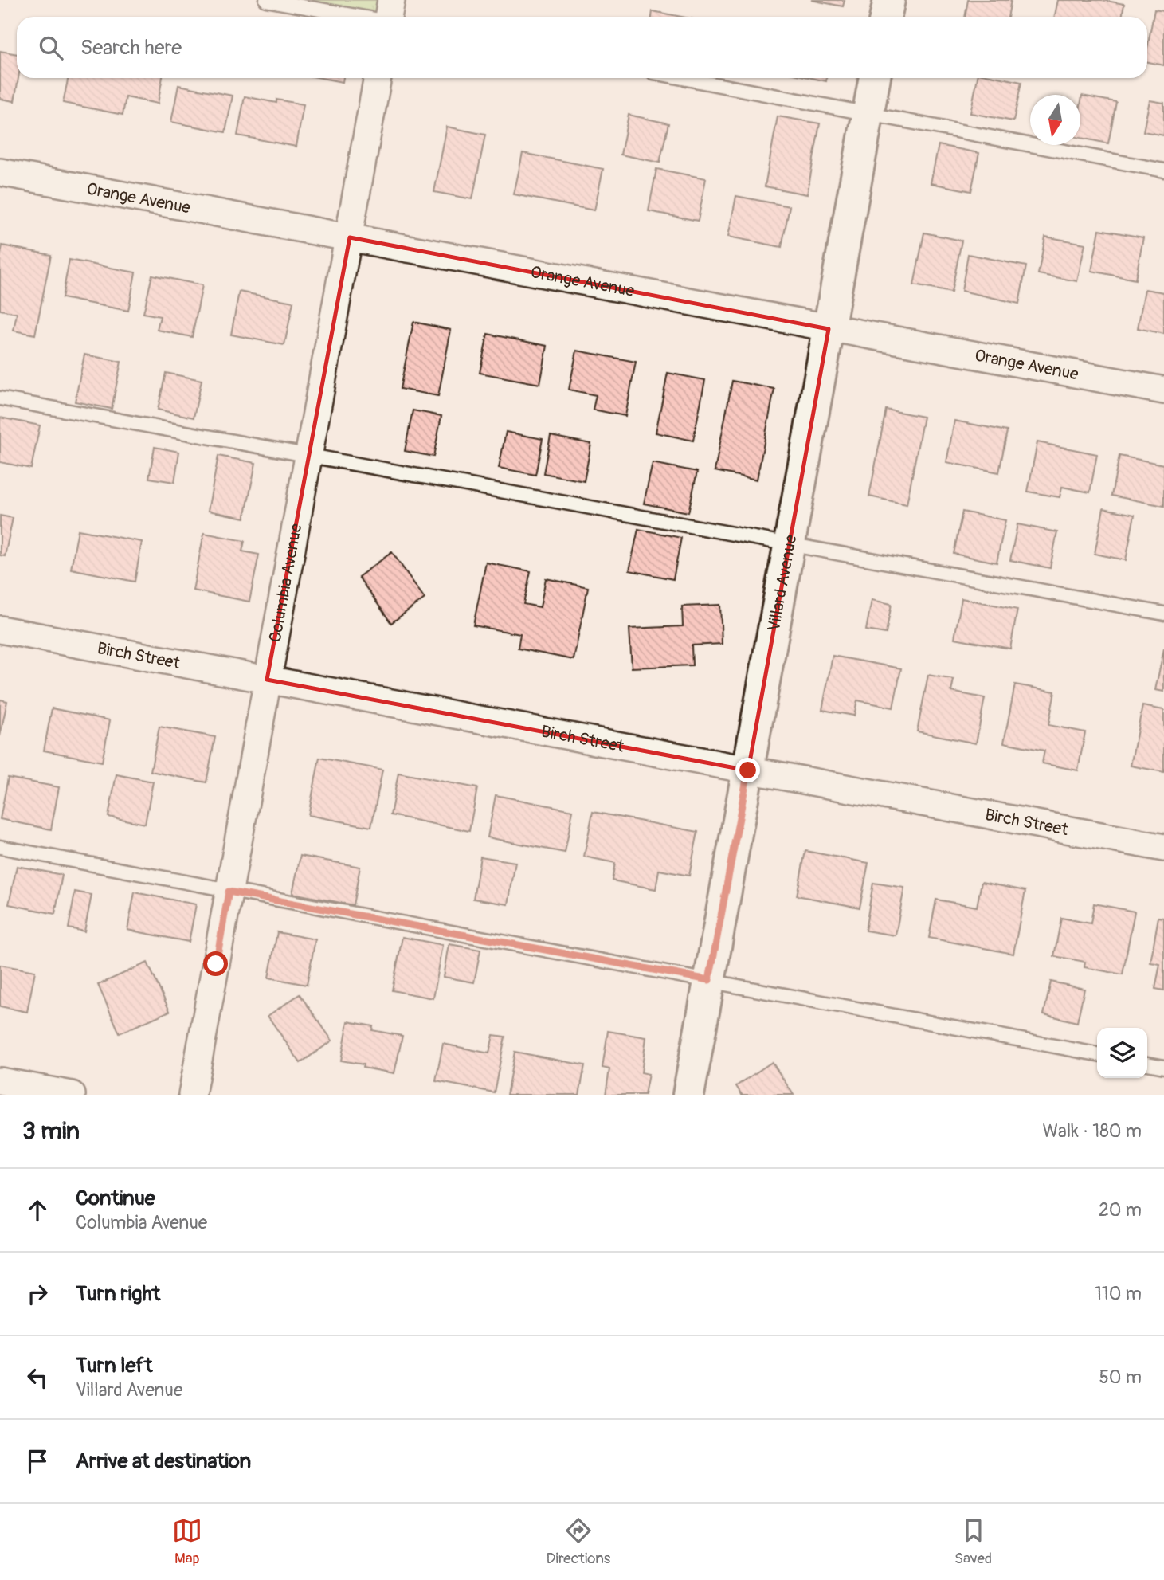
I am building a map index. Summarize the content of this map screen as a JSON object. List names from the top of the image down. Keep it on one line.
{"streets":{"street":["Orange Avenue","Columbia Avenue","Villard Avenue","Birch Street"]},"crossings":[["Orange Avenue","Columbia Avenue"],["Orange Avenue","Villard Avenue"],["Columbia Avenue","Birch Street"],["Villard Avenue","Birch Street"]],"north":"bottom","page":{"search":"Search here","heading":["3 min","Walk · 180 m"],"list":[["Continue","Columbia Avenue","20 m"],["Turn right","110 m"],["Turn left","Villard Avenue","50 m"],"Arrive at destination"],"nav":["Map","Directions","Saved"]}}
